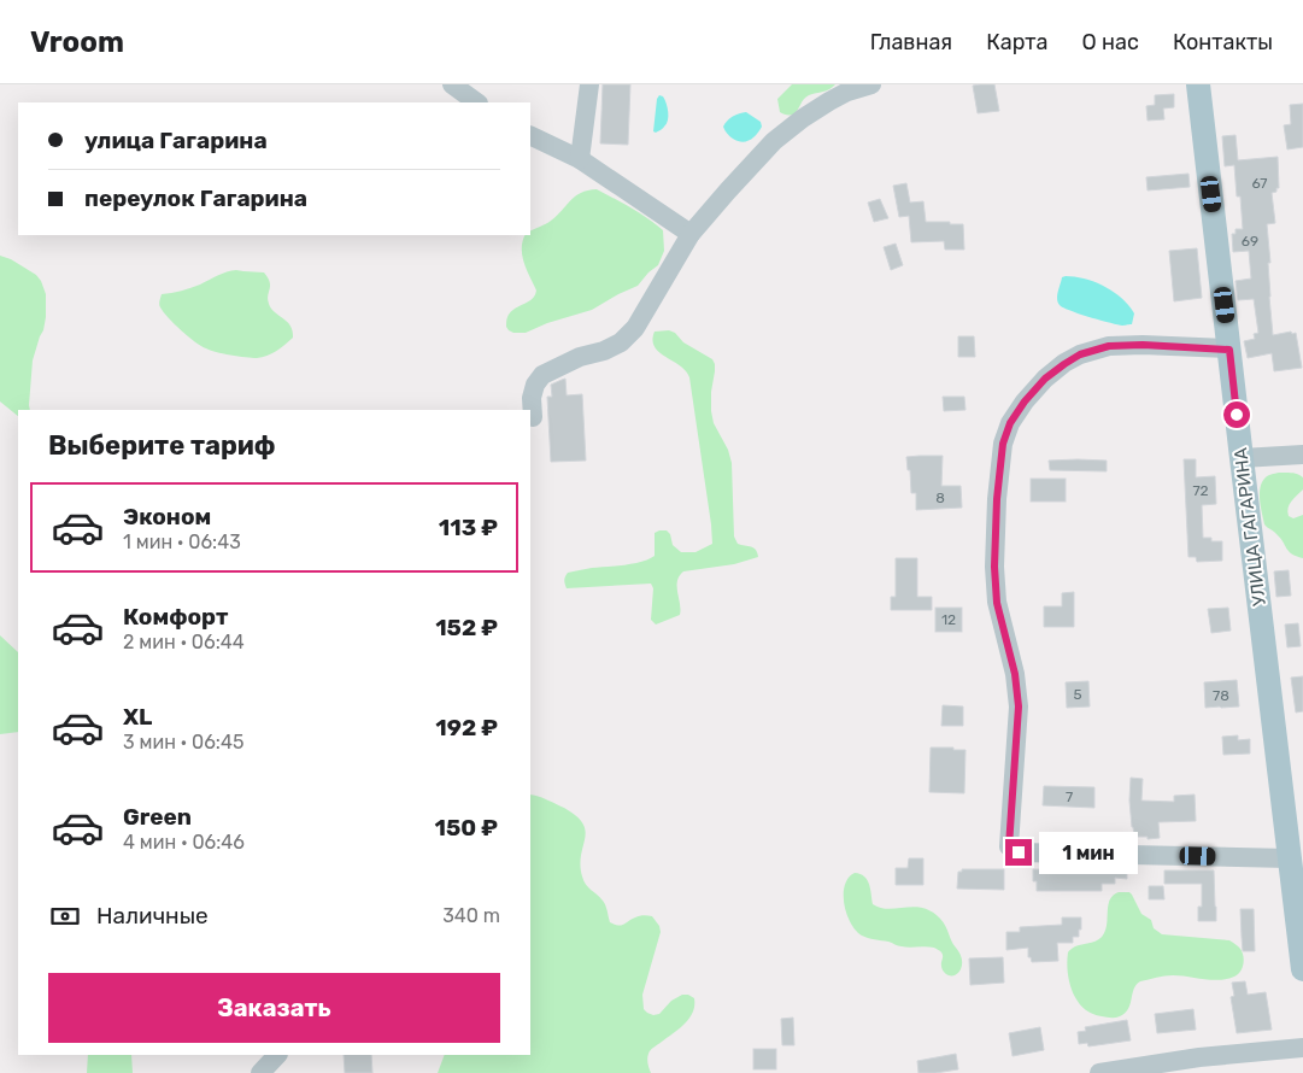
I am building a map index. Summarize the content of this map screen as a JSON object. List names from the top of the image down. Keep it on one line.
{"streets":{"main road":["УЛИЦА ГАГАРИНА"]},"house_numbers":["67","69","72","8","12","5","78","7"],"page":{"header":"Vroom","nav":["Главная","Карта","О нас","Контакты"],"banner":["улица Гагарина","переулок Гагарина"],"heading":"Выберите тариф","list":[{"name":"Эконом","note":"1 мин · 06:43","value":"113 ₽"},{"name":"Комфорт","note":"2 мин · 06:44","value":"152 ₽"},{"name":"XL","note":"3 мин · 06:45","value":"192 ₽"},{"name":"Green","note":"4 мин · 06:46","value":"150 ₽"}],"bubble":"1 мин","pay":["Наличные","340 m"],"buttons":"Заказать"}}
